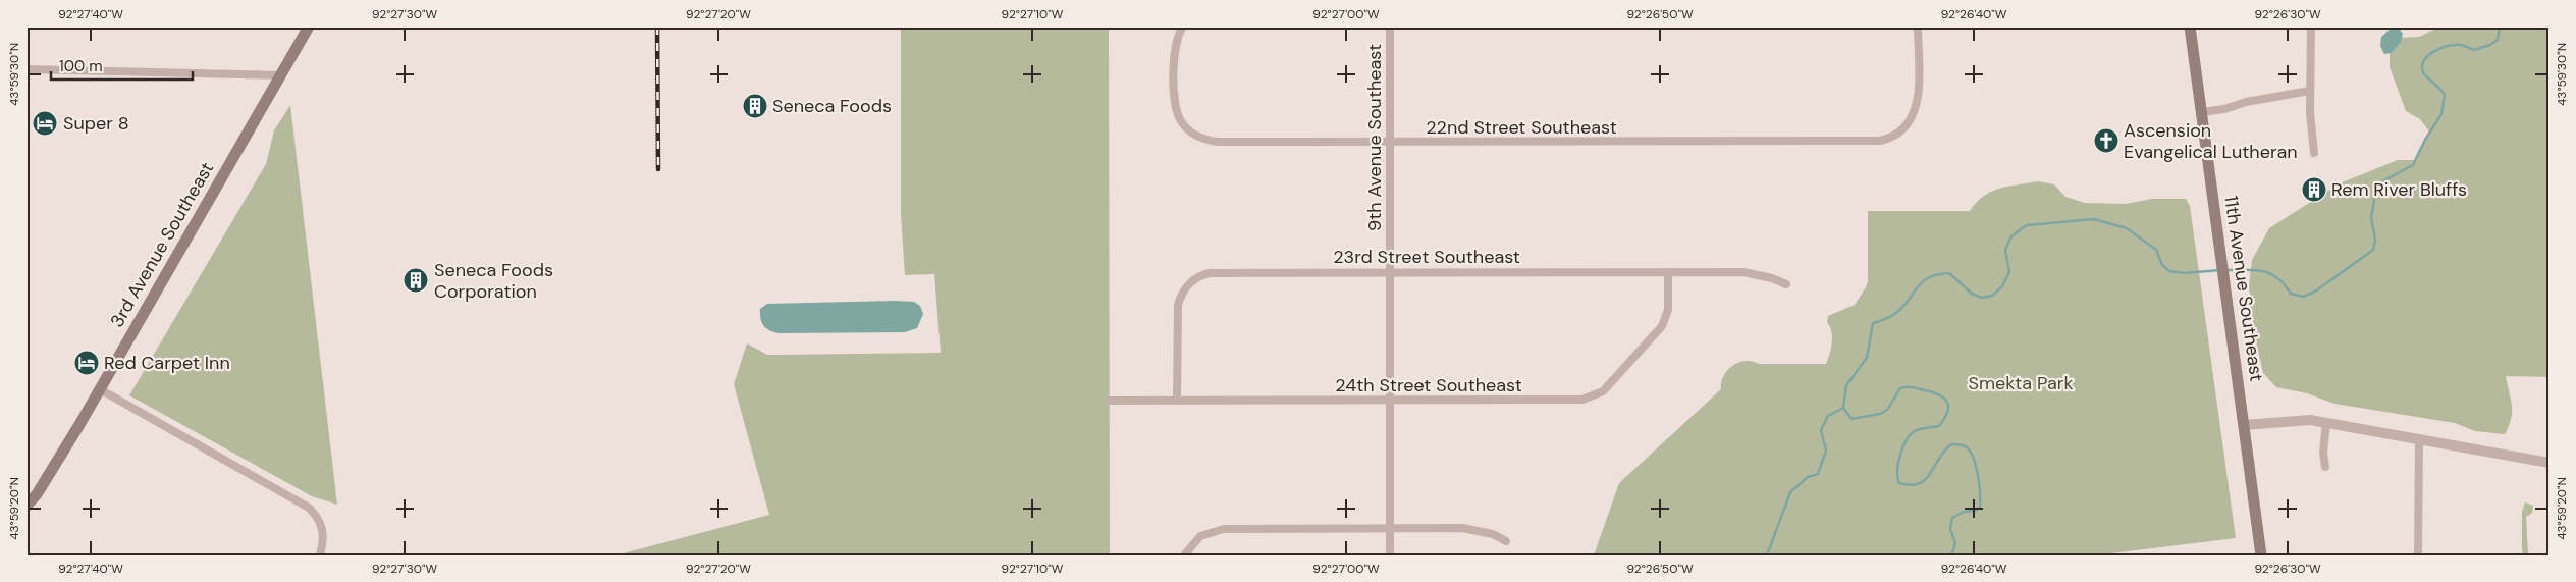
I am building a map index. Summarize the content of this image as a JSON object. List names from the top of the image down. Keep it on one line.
{"streets":{"main road":["3rd Avenue Southeast","11th Avenue Southeast"],"street":["22nd Street Southeast","9th Avenue Southeast","23rd Street Southeast","24th Street Southeast"]},"crossings":[["22nd Street Southeast","9th Avenue Southeast"],["9th Avenue Southeast","23rd Street Southeast"],["9th Avenue Southeast","24th Street Southeast"],["23rd Street Southeast","24th Street Southeast"]],"parks":["Smekta Park"],"places":{"building":["Seneca Foods","Rem River Bluffs","Seneca Foods Corporation"],"hotel":["Super 8","Red Carpet Inn"],"church":["Ascension Evangelical Lutheran"]},"scale_bar":"100 m","coordinates":["92°27'40\"W","92°27'30\"W","92°27'20\"W","92°27'10\"W","92°27'00\"W","92°26'50\"W","92°26'40\"W","92°26'30\"W","43°59'30\"N","43°59'20\"N"]}
